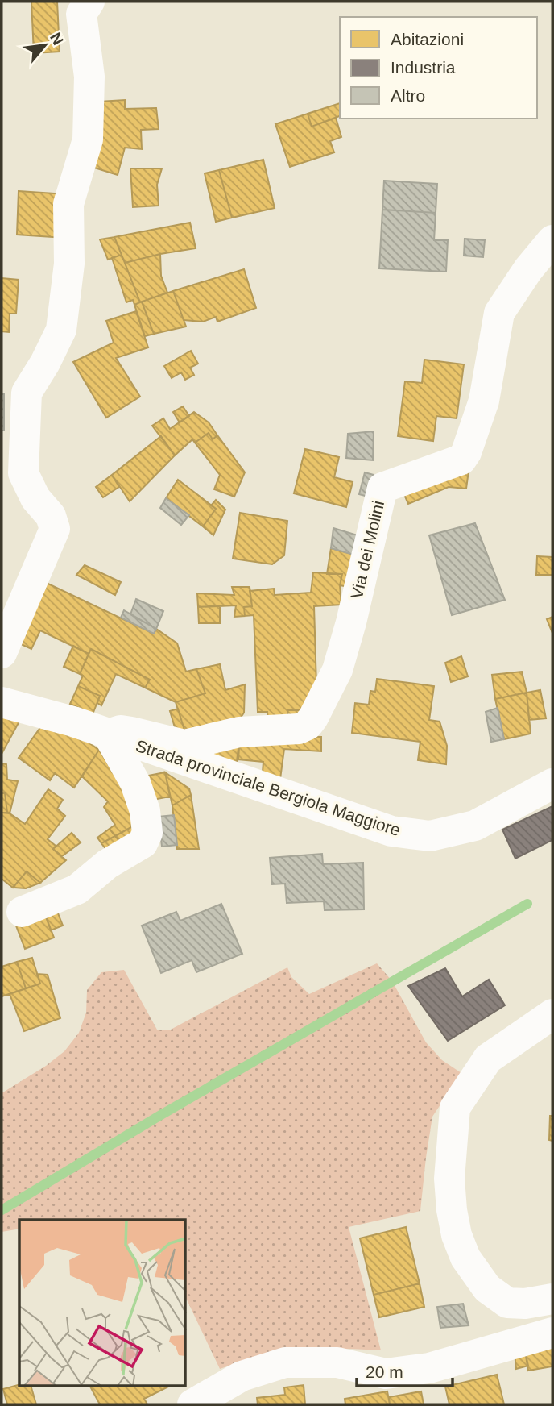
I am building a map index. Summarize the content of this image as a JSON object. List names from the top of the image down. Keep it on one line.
{"streets":{"street":["Via dei Molini","Strada provinciale Bergiola Maggiore"]},"crossings":[["Via dei Molini","Strada provinciale Bergiola Maggiore"]],"legend":["Abitazioni","Industria","Altro"],"scale_bar":"20 m","north":"top right"}
